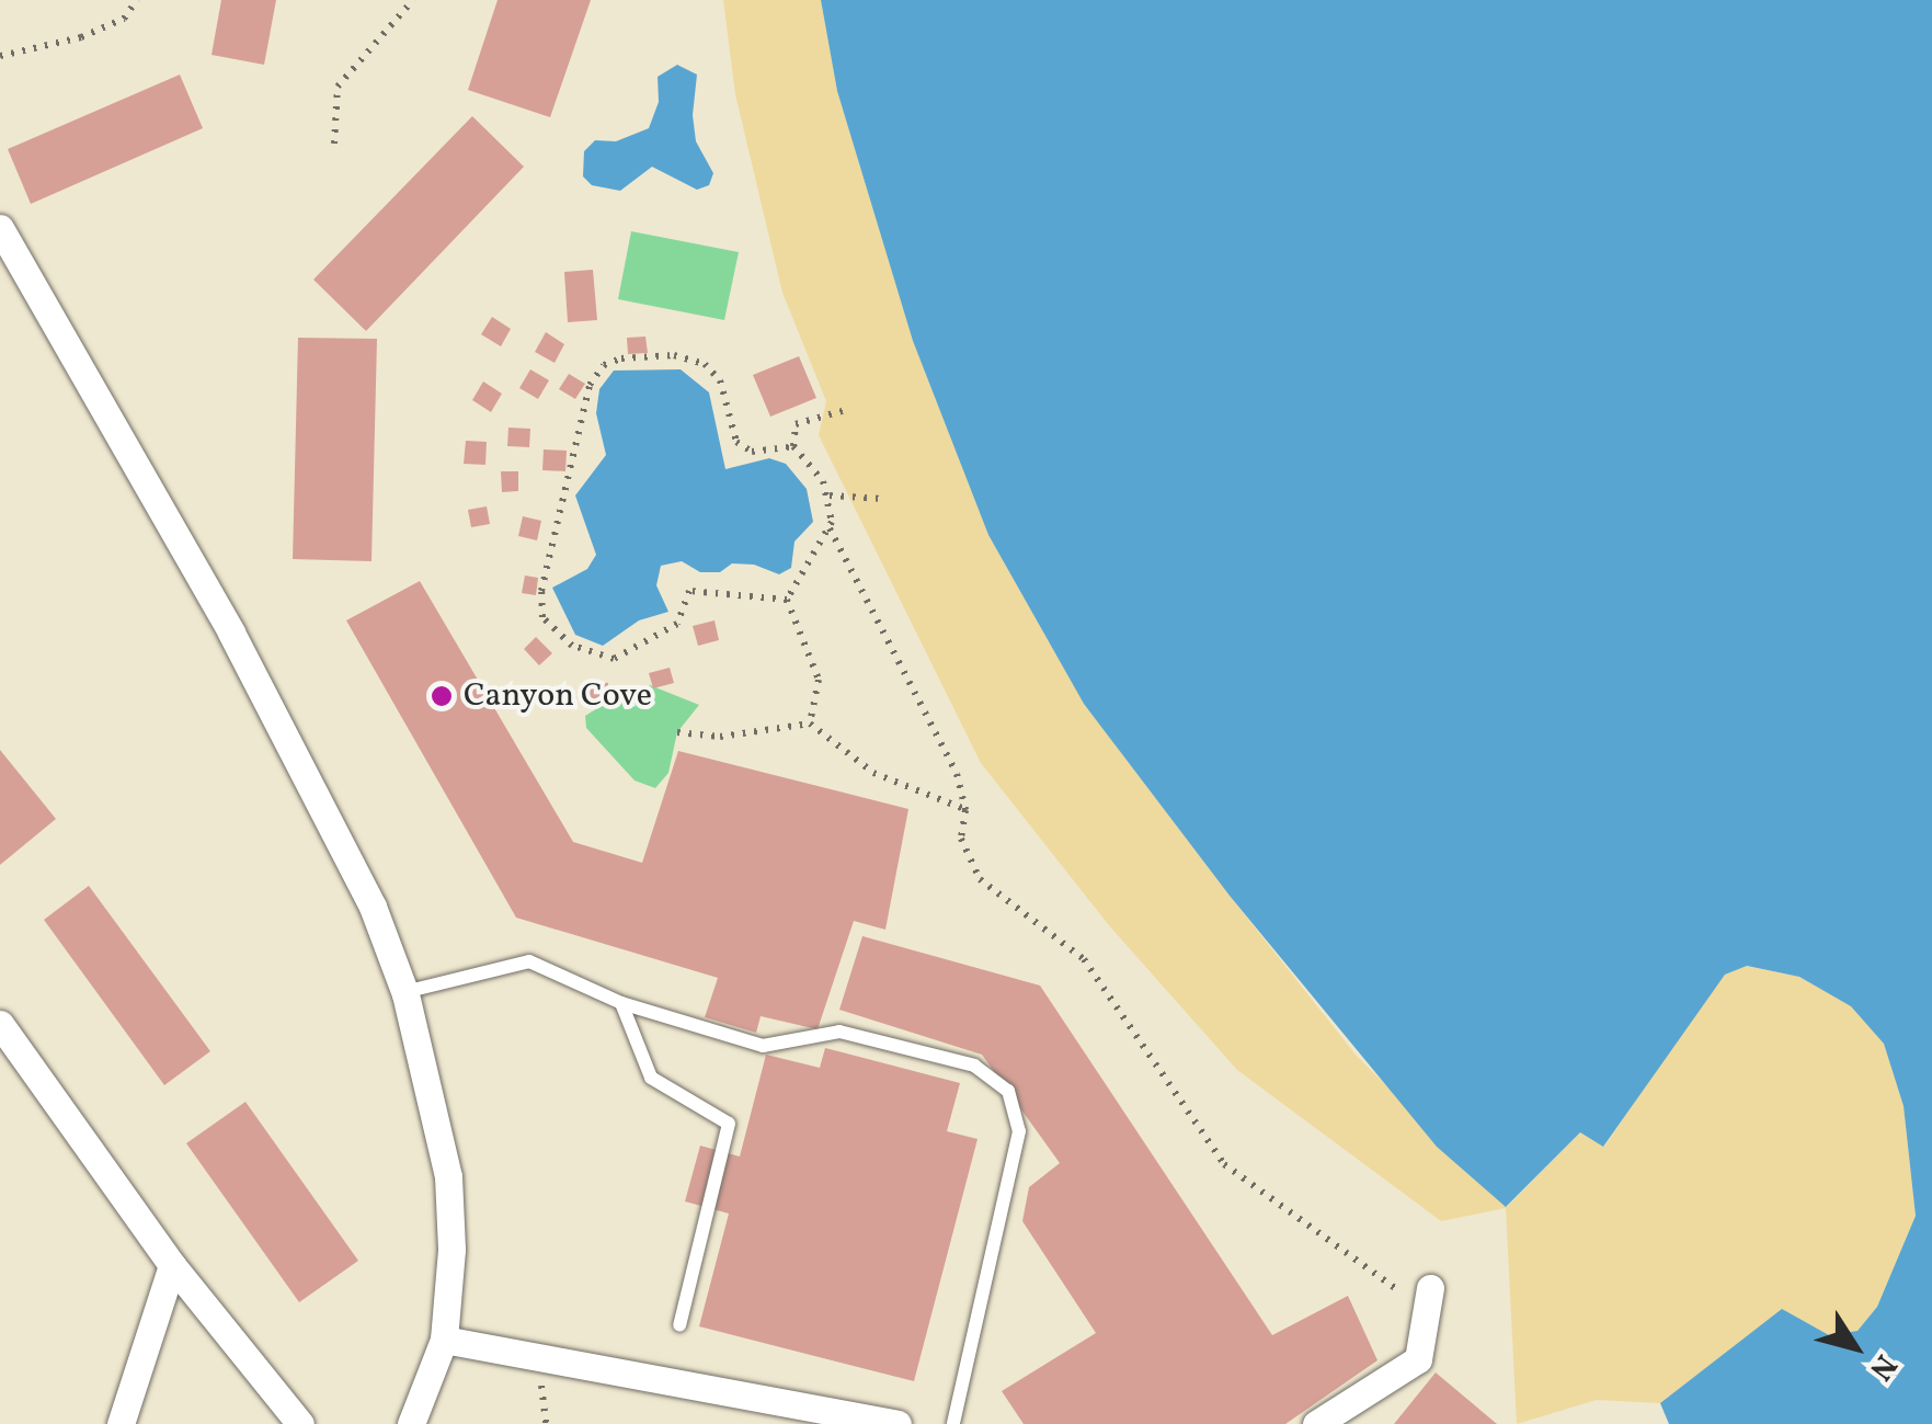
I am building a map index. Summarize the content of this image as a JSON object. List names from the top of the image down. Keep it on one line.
{"places":["Canyon Cove"],"north":"bottom right"}
